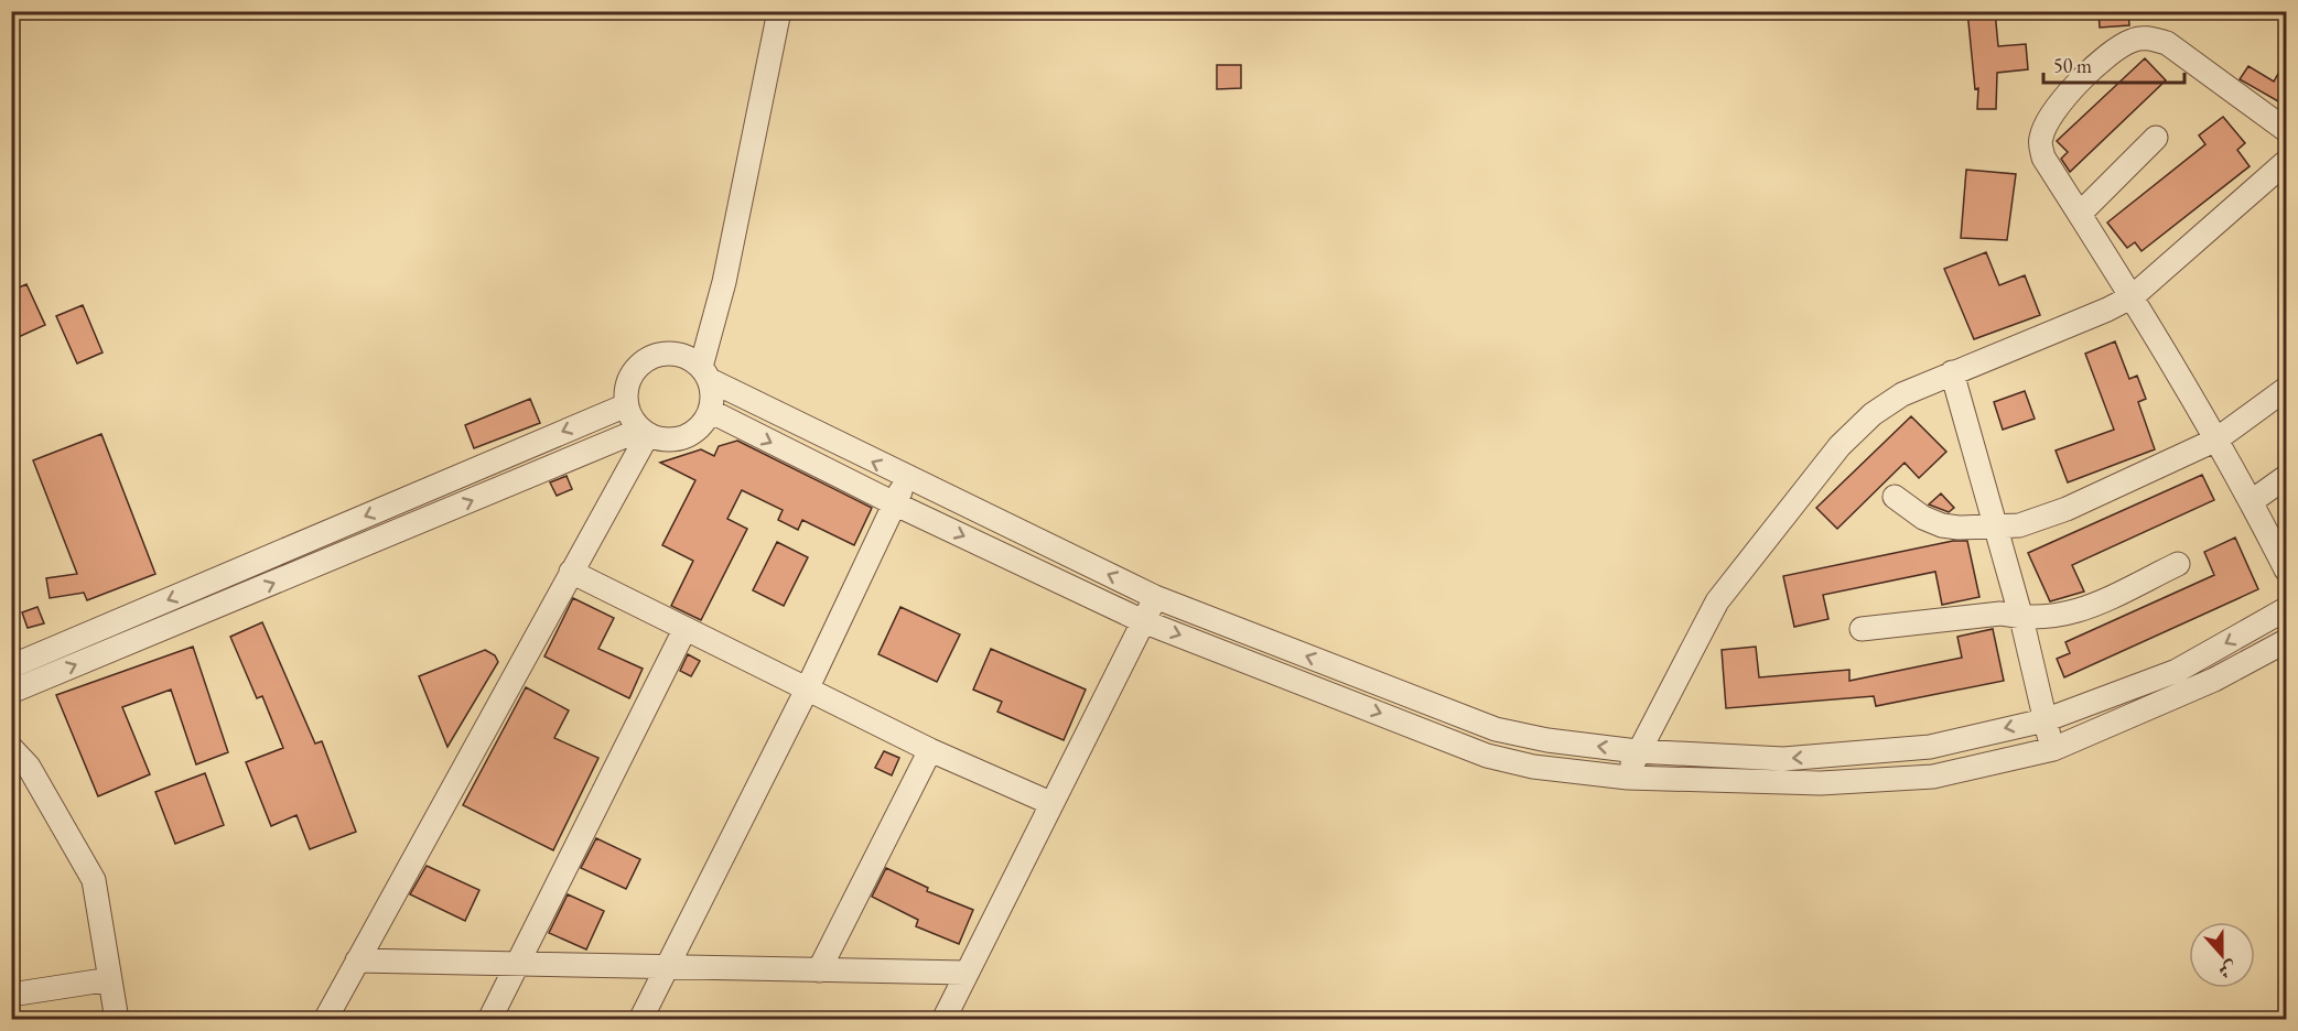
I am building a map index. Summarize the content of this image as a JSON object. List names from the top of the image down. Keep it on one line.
{"scale_bar":"50 m","north":"bottom"}
